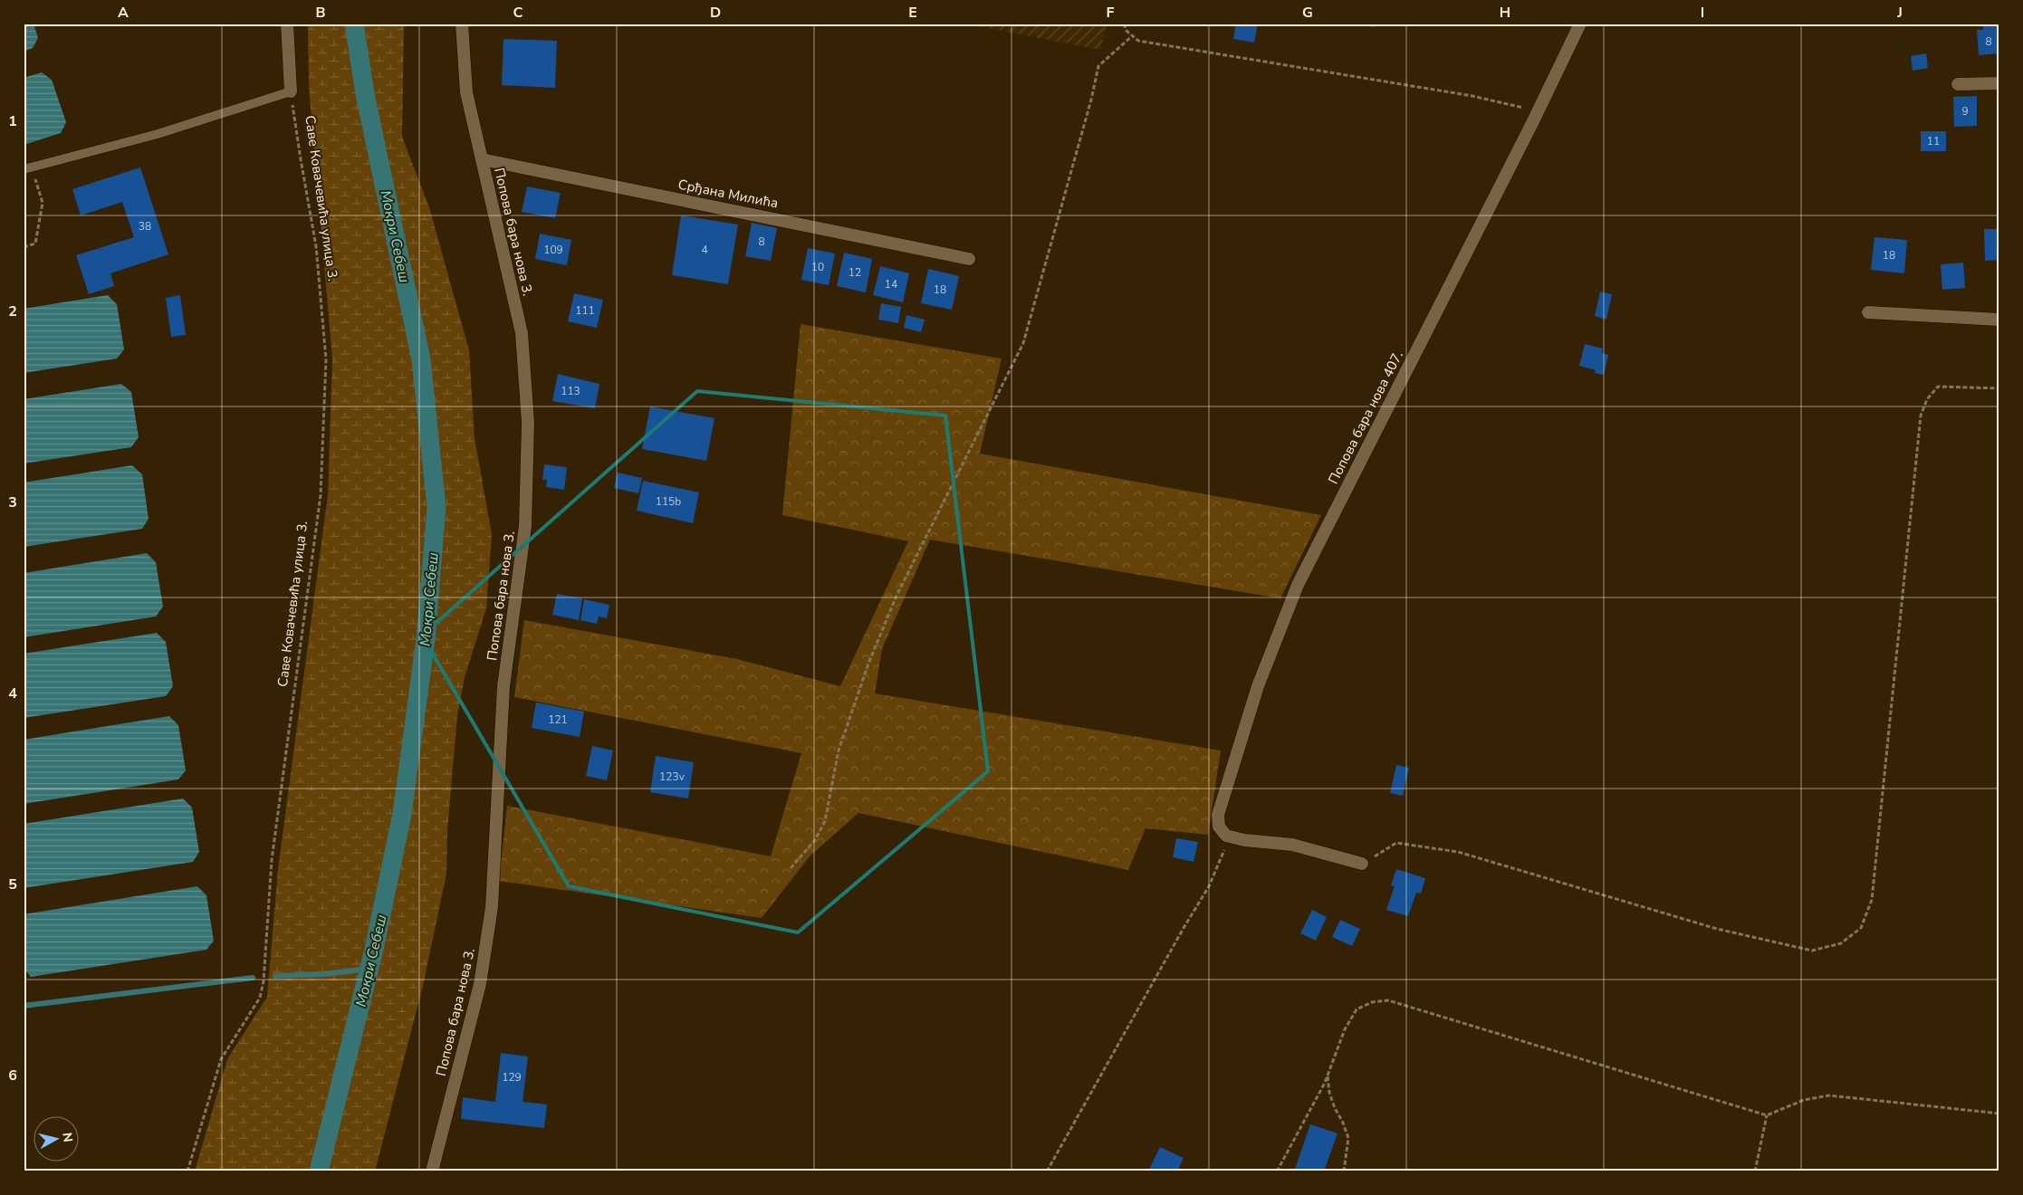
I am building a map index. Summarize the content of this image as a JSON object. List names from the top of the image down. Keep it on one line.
{"streets":{"street":["Срђана Милића","Попова бара нова 3.","Попова бара нова 407."],"path":["Саве Ковачевића улица 3."]},"crossings":[["Срђана Милића","Попова бара нова 3."]],"water":["Мокри Себеш"],"house_numbers":["8","9","11","38","8","109","4","18","10","12","14","18","111","113","115b","121","123v","129"],"north":"right","grid":{"columns":["A","B","C","D","E","F","G","H","I","J"],"rows":["1","2","3","4","5","6"]}}
